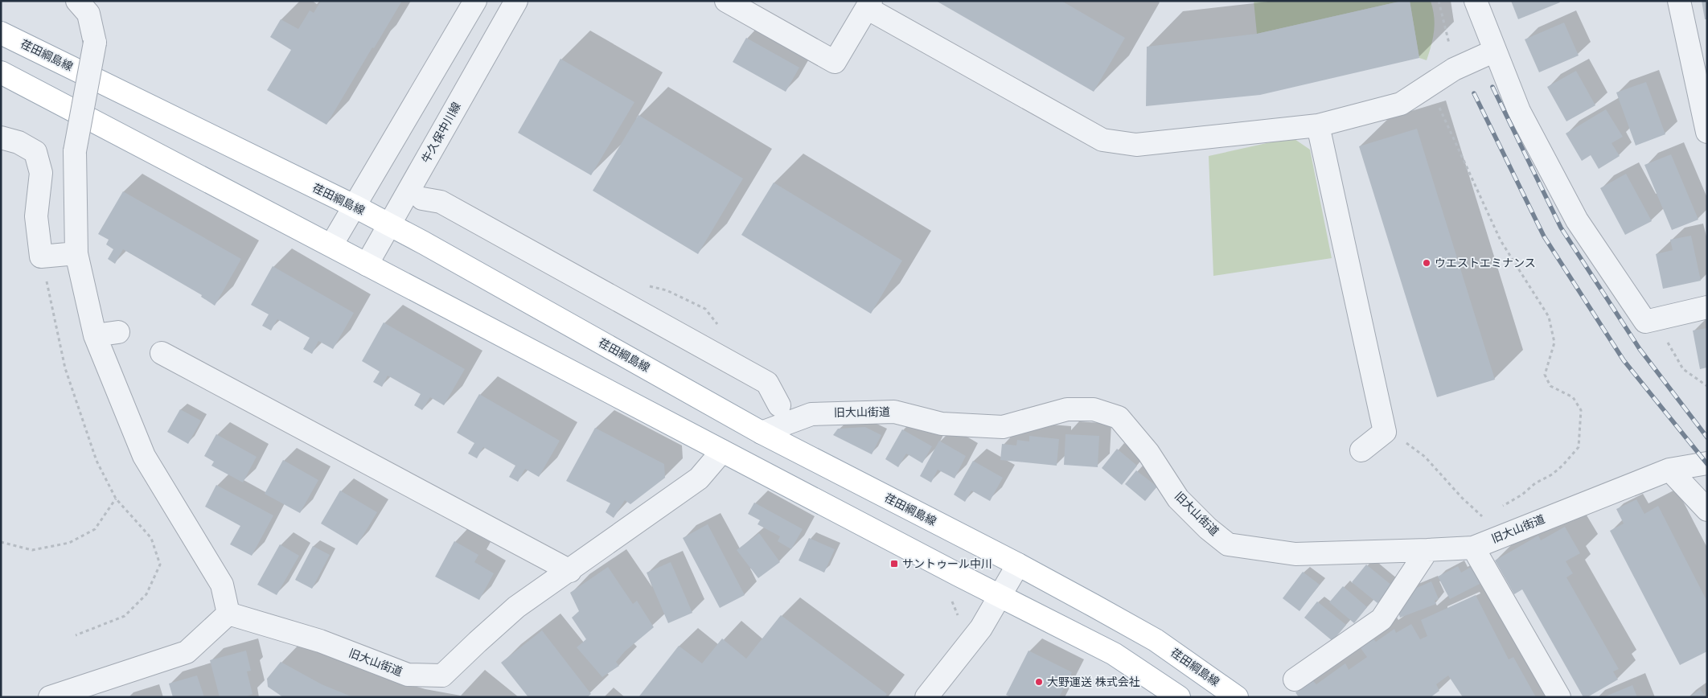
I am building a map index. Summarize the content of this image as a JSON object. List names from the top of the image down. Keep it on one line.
{"streets":{"main road":["荏田綱島線"],"street":["牛久保中川線","旧大山街道"]},"crossings":[["荏田綱島線","牛久保中川線"],["荏田綱島線","旧大山街道"]],"places":{"other":["ウエストエミナンス","大野運送 株式会社"],"transit":["サントゥール中川"]}}
